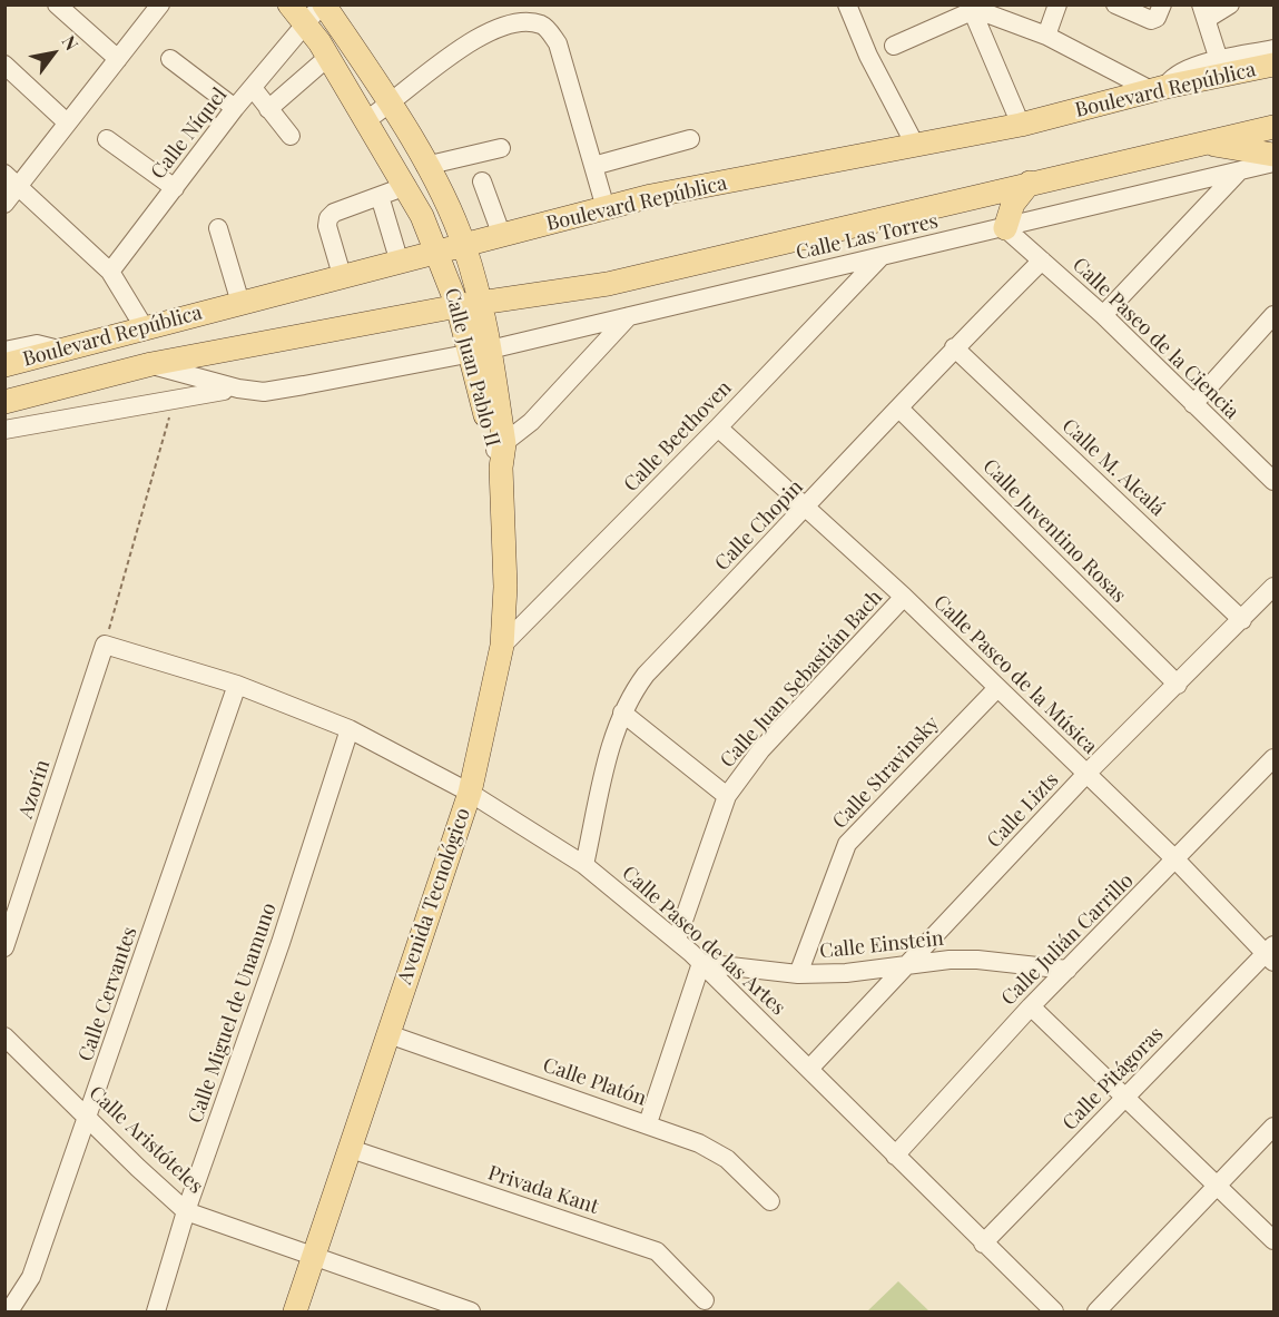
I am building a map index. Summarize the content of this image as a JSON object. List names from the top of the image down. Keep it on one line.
{"streets":{"main road":["Boulevard República","Calle Juan Pablo II","Avenida Tecnológico"],"street":["Calle Níquel","Calle Las Torres","Calle Paseo de la Ciencia","Calle Beethoven","Calle M. Alcalá","Calle Chopin","Calle Juventino Rosas","Calle Paseo de la Música","Calle Juan Sebastián Bach","Calle Stravinsky","Azorín","Calle Lizts","Calle Julián Carrillo","Calle Paseo de las Artes","Calle Einstein","Calle Cervantes","Calle Miguel de Unamuno","Calle Pitágoras","Calle Platón","Calle Aristóteles","Privada Kant"]},"crossings":[["Boulevard República","Calle Juan Pablo II"],["Calle Níquel","Calle Juan Pablo II"],["Calle Las Torres","Calle Paseo de la Ciencia"],["Calle Las Torres","Calle Juan Pablo II"],["Calle Las Torres","Calle Beethoven"],["Calle Paseo de la Ciencia","Calle Chopin"],["Calle Juan Pablo II","Avenida Tecnológico"],["Calle Beethoven","Calle Paseo de la Música"],["Calle Beethoven","Avenida Tecnológico"],["Calle M. Alcalá","Calle Chopin"],["Calle M. Alcalá","Calle Lizts"],["Calle Chopin","Calle Juventino Rosas"],["Calle Chopin","Calle Paseo de la Música"],["Calle Chopin","Calle Paseo de las Artes"],["Calle Juventino Rosas","Calle Lizts"],["Calle Paseo de la Música","Calle Juan Sebastián Bach"],["Calle Paseo de la Música","Calle Stravinsky"],["Calle Paseo de la Música","Calle Lizts"],["Calle Paseo de la Música","Calle Julián Carrillo"],["Calle Paseo de la Música","Calle Pitágoras"],["Calle Juan Sebastián Bach","Calle Paseo de las Artes"],["Calle Stravinsky","Calle Einstein"],["Azorín","Calle Paseo de las Artes"],["Calle Lizts","Calle Paseo de las Artes"],["Calle Lizts","Calle Einstein"],["Avenida Tecnológico","Calle Paseo de las Artes"],["Avenida Tecnológico","Calle Platón"],["Avenida Tecnológico","Calle Aristóteles"],["Avenida Tecnológico","Privada Kant"],["Calle Julián Carrillo","Calle Paseo de las Artes"],["Calle Julián Carrillo","Calle Einstein"],["Calle Paseo de las Artes","Calle Einstein"],["Calle Paseo de las Artes","Calle Cervantes"],["Calle Paseo de las Artes","Calle Miguel de Unamuno"],["Calle Paseo de las Artes","Calle Pitágoras"],["Calle Cervantes","Calle Aristóteles"],["Calle Miguel de Unamuno","Calle Aristóteles"]],"north":"top right"}
